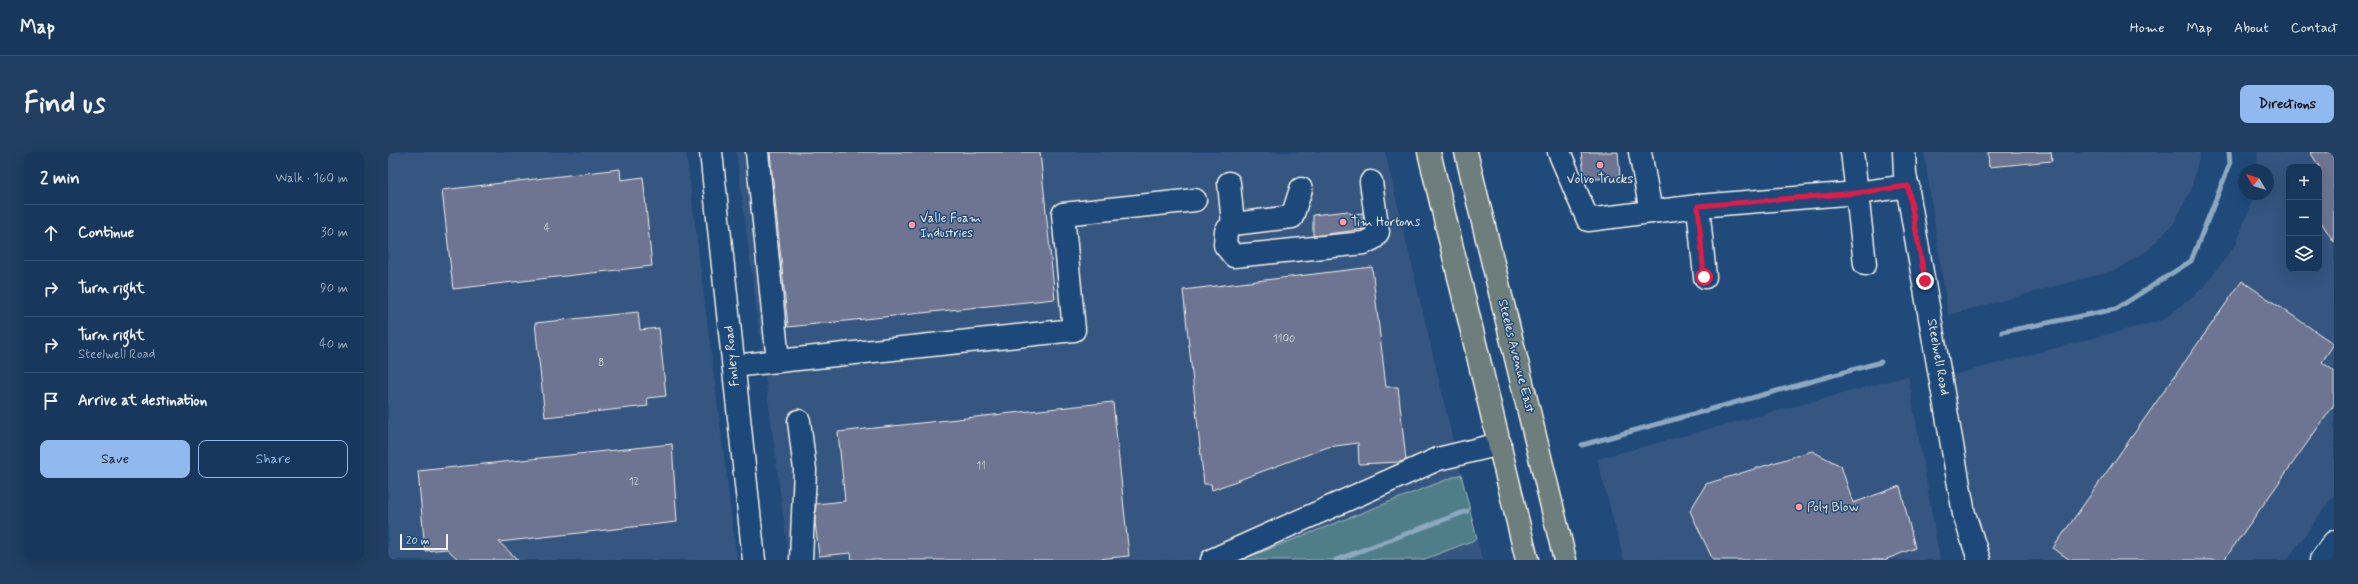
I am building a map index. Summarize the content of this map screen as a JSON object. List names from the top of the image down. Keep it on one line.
{"streets":{"main road":["Steeles Avenue East"],"street":["Finley Road","Steelwell Road"]},"places":["Volvo Trucks","Tim Hortons","Valle Foam Industries","Poly Blow"],"house_numbers":["4","1100","8","11","12"],"scale_bar":"20 m","north":"top left","page":{"header":"Map","nav":["Home","Map","About","Contact"],"buttons":["Directions",["Save","Share"]],"title":"Find us","heading":["2 min","Walk · 160 m"],"map_buttons":["+","−"],"list":[["Continue","30 m"],["Turn right","90 m"],["Turn right","Steelwell Road","40 m"],"Arrive at destination"],"scale":"20 m"}}
